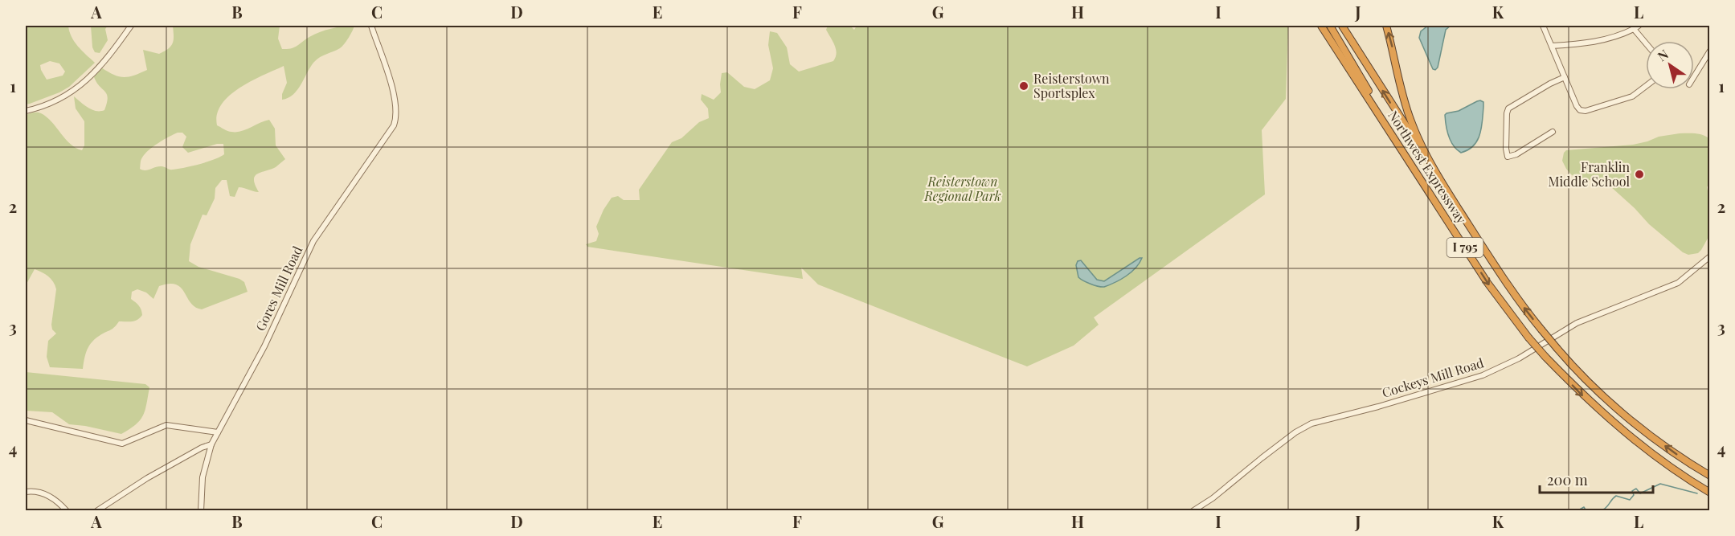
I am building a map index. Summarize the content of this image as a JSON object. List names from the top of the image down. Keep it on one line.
{"streets":{"highway":["Northwest Expressway","I 795"],"street":["Gores Mill Road","Cockeys Mill Road"]},"parks":["Reisterstown Regional Park"],"places":["Reisterstown Sportsplex","Franklin Middle School"],"scale_bar":"200 m","north":"top left","grid":{"columns":["A","B","C","D","E","F","G","H","I","J","K","L"],"rows":["1","2","3","4"]}}
